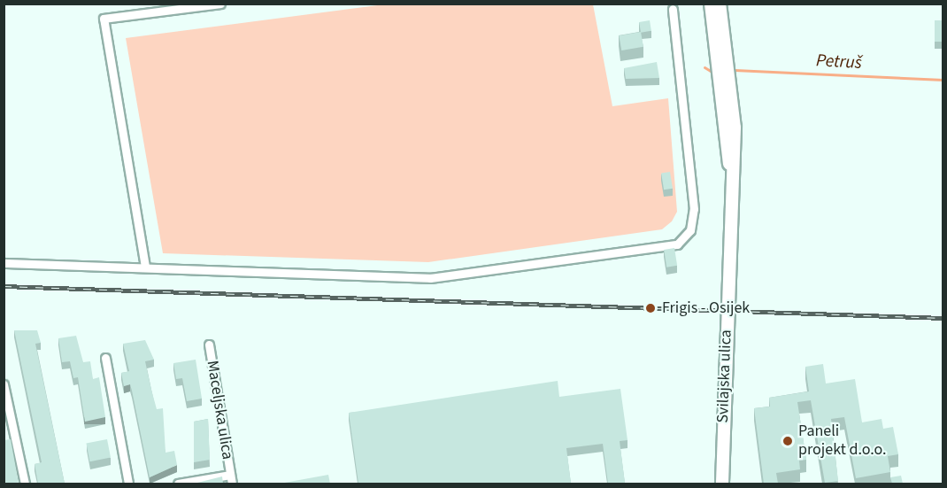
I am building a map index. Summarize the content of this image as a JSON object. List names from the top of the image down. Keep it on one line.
{"streets":{"main road":["Svilajska ulica"],"street":["Maceljska ulica"]},"water":["Petruš"],"places":["Frigis - Osijek","Paneli projekt d.o.o."]}
